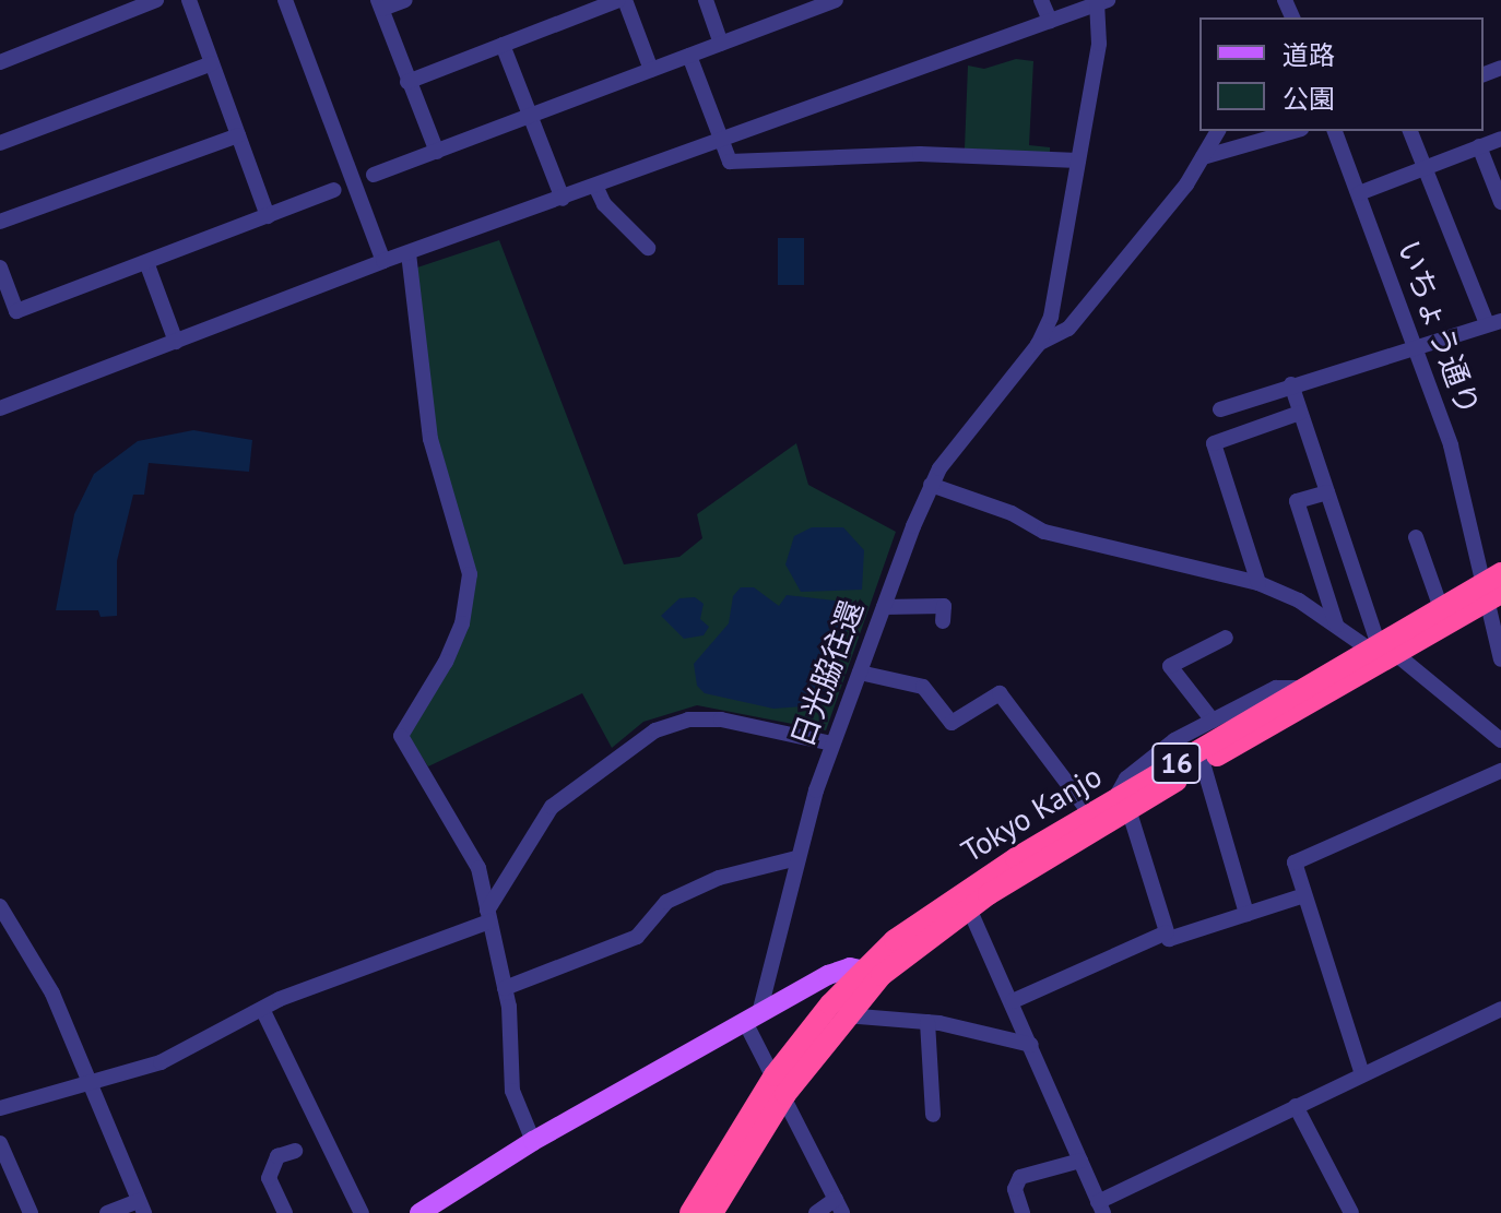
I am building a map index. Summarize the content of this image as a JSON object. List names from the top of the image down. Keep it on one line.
{"streets":{"highway":["16","Tokyo Kanjo"],"street":["いちょう通り","日光脇往還"]},"crossings":[["いちょう通り","Tokyo Kanjo"]],"legend":["道路","公園"]}
